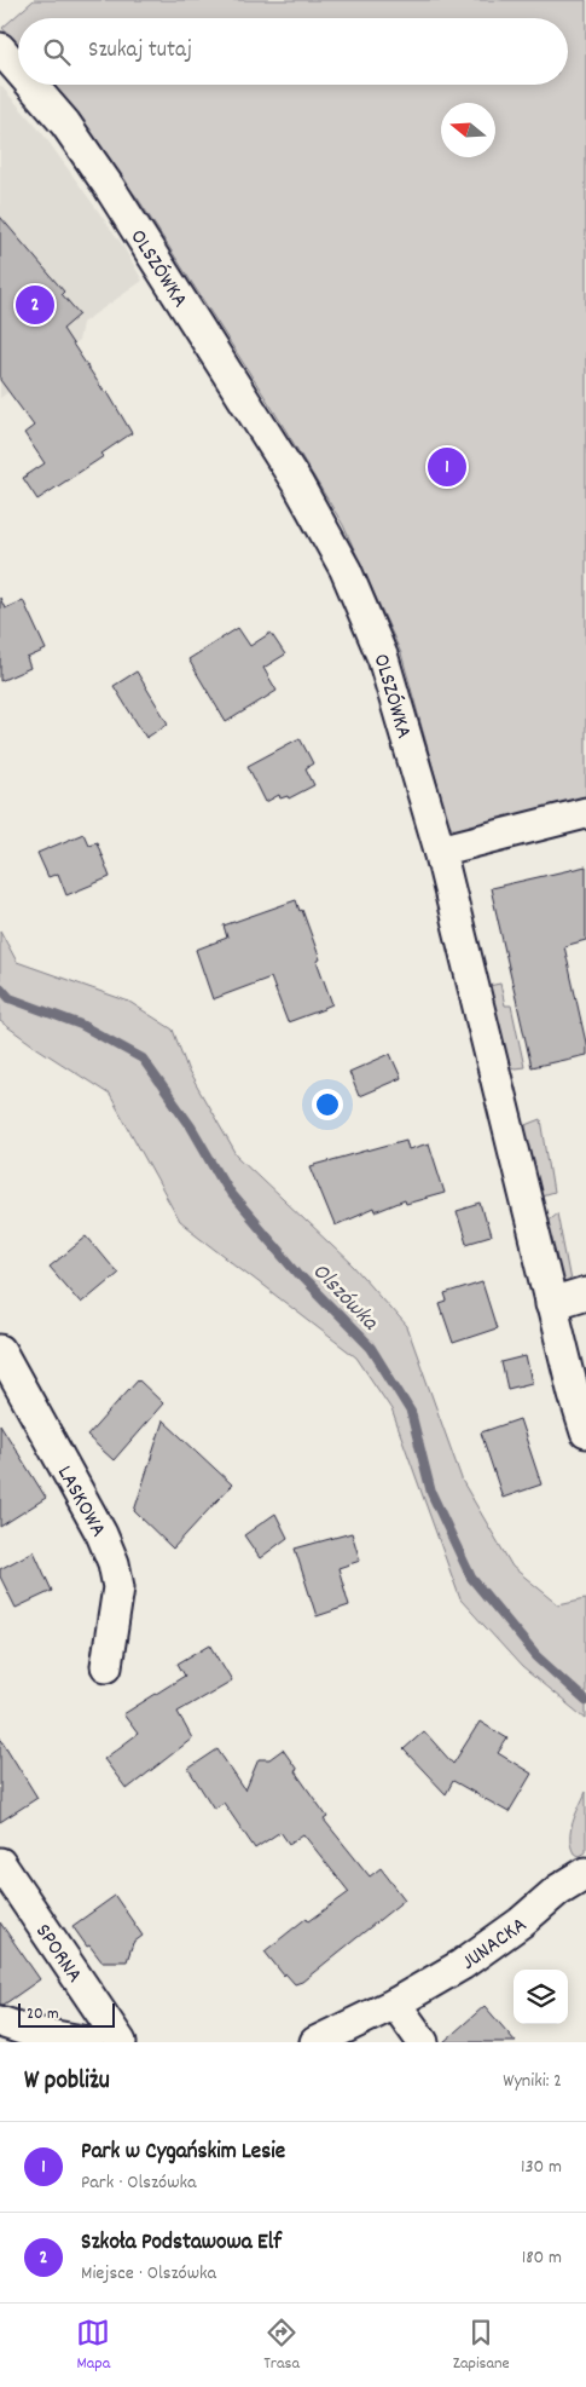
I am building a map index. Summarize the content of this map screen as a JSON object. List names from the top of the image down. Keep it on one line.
{"streets":{"street":["OLSZÓWKA","LASKOWA","JUNACKA","SPORNA"]},"water":["Olszówka"],"scale_bar":"20 m","north":"left","page":{"search":"Szukaj tutaj","pins":["2","1"],"scale":"20 m","heading":["W pobliżu","Wyniki: 2"],"list":[{"mark":"1","name":"Park w Cygańskim Lesie","note":"Park · Olszówka","value":"130 m"},{"mark":"2","name":"Szkoła Podstawowa Elf","note":"Miejsce · Olszówka","value":"180 m"}],"nav":["Mapa","Trasa","Zapisane"]}}
